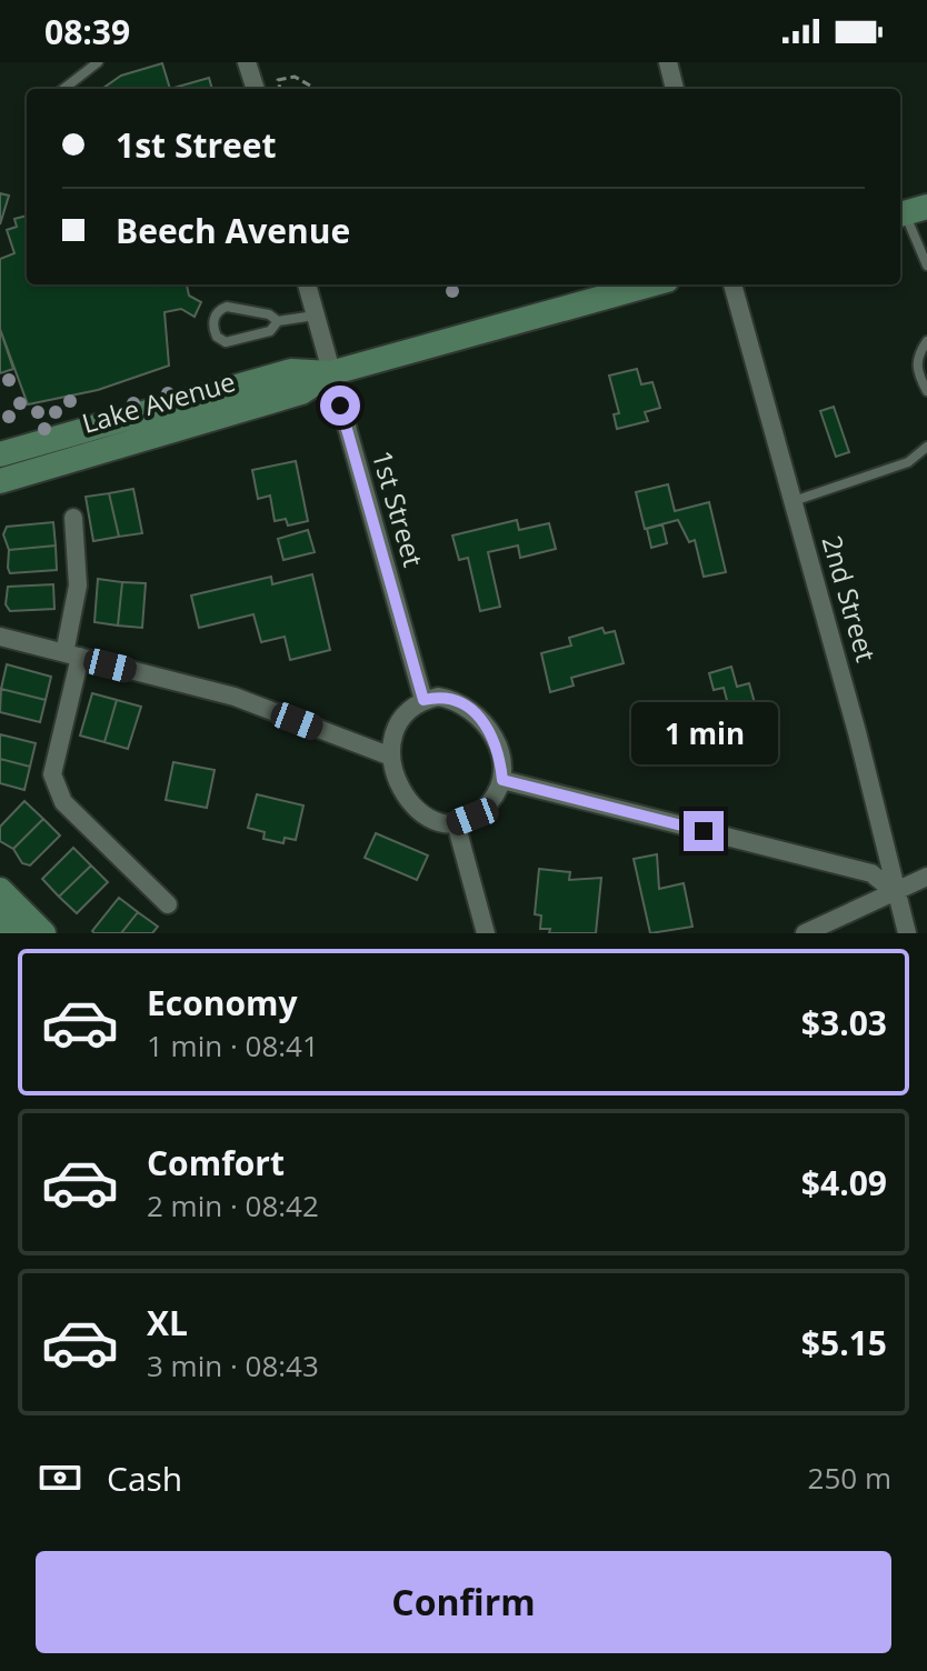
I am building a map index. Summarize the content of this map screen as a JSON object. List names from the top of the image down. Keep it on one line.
{"streets":{"main road":["Lake Avenue"],"street":["1st Street","2nd Street"]},"crossings":[["Lake Avenue","1st Street"]],"page":{"status":"08:39","banner":["1st Street","Beech Avenue"],"bubble":"1 min","list":[{"name":"Economy","note":"1 min · 08:41","value":"$3.03"},{"name":"Comfort","note":"2 min · 08:42","value":"$4.09"},{"name":"XL","note":"3 min · 08:43","value":"$5.15"}],"pay":["Cash","250 m"],"buttons":"Confirm"}}
